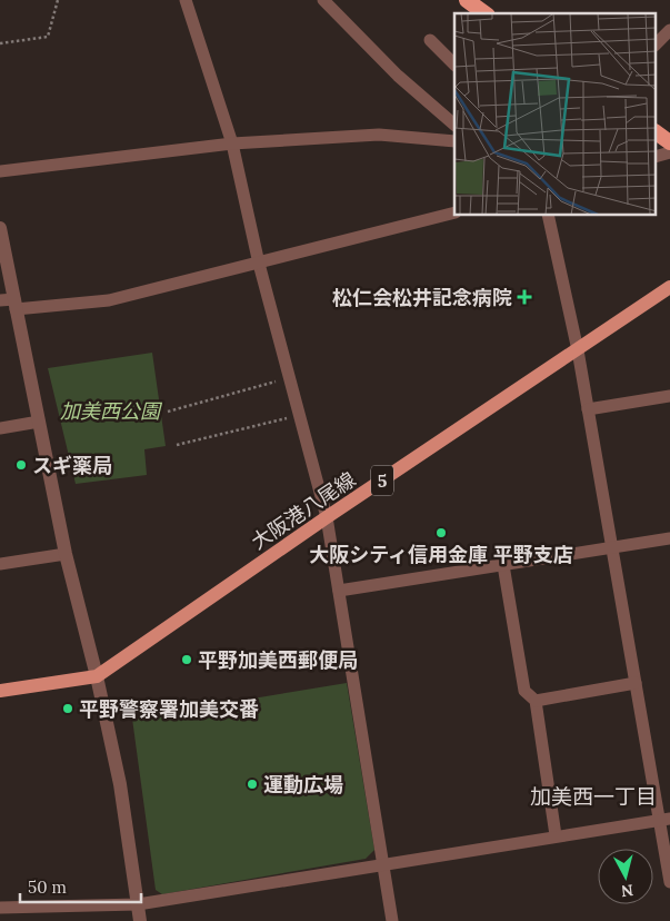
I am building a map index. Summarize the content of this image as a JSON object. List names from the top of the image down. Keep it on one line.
{"streets":{"main road":["5","大阪港八尾線"]},"districts":["加美西一丁目"],"parks":["加美西公園"],"places":{"health":["松仁会松井記念病院"],"other":["スギ薬局","大阪シティ信用金庫 平野支店","平野加美西郵便局","平野警察署加美交番","運動広場"]},"scale_bar":"50 m","north":"bottom"}
